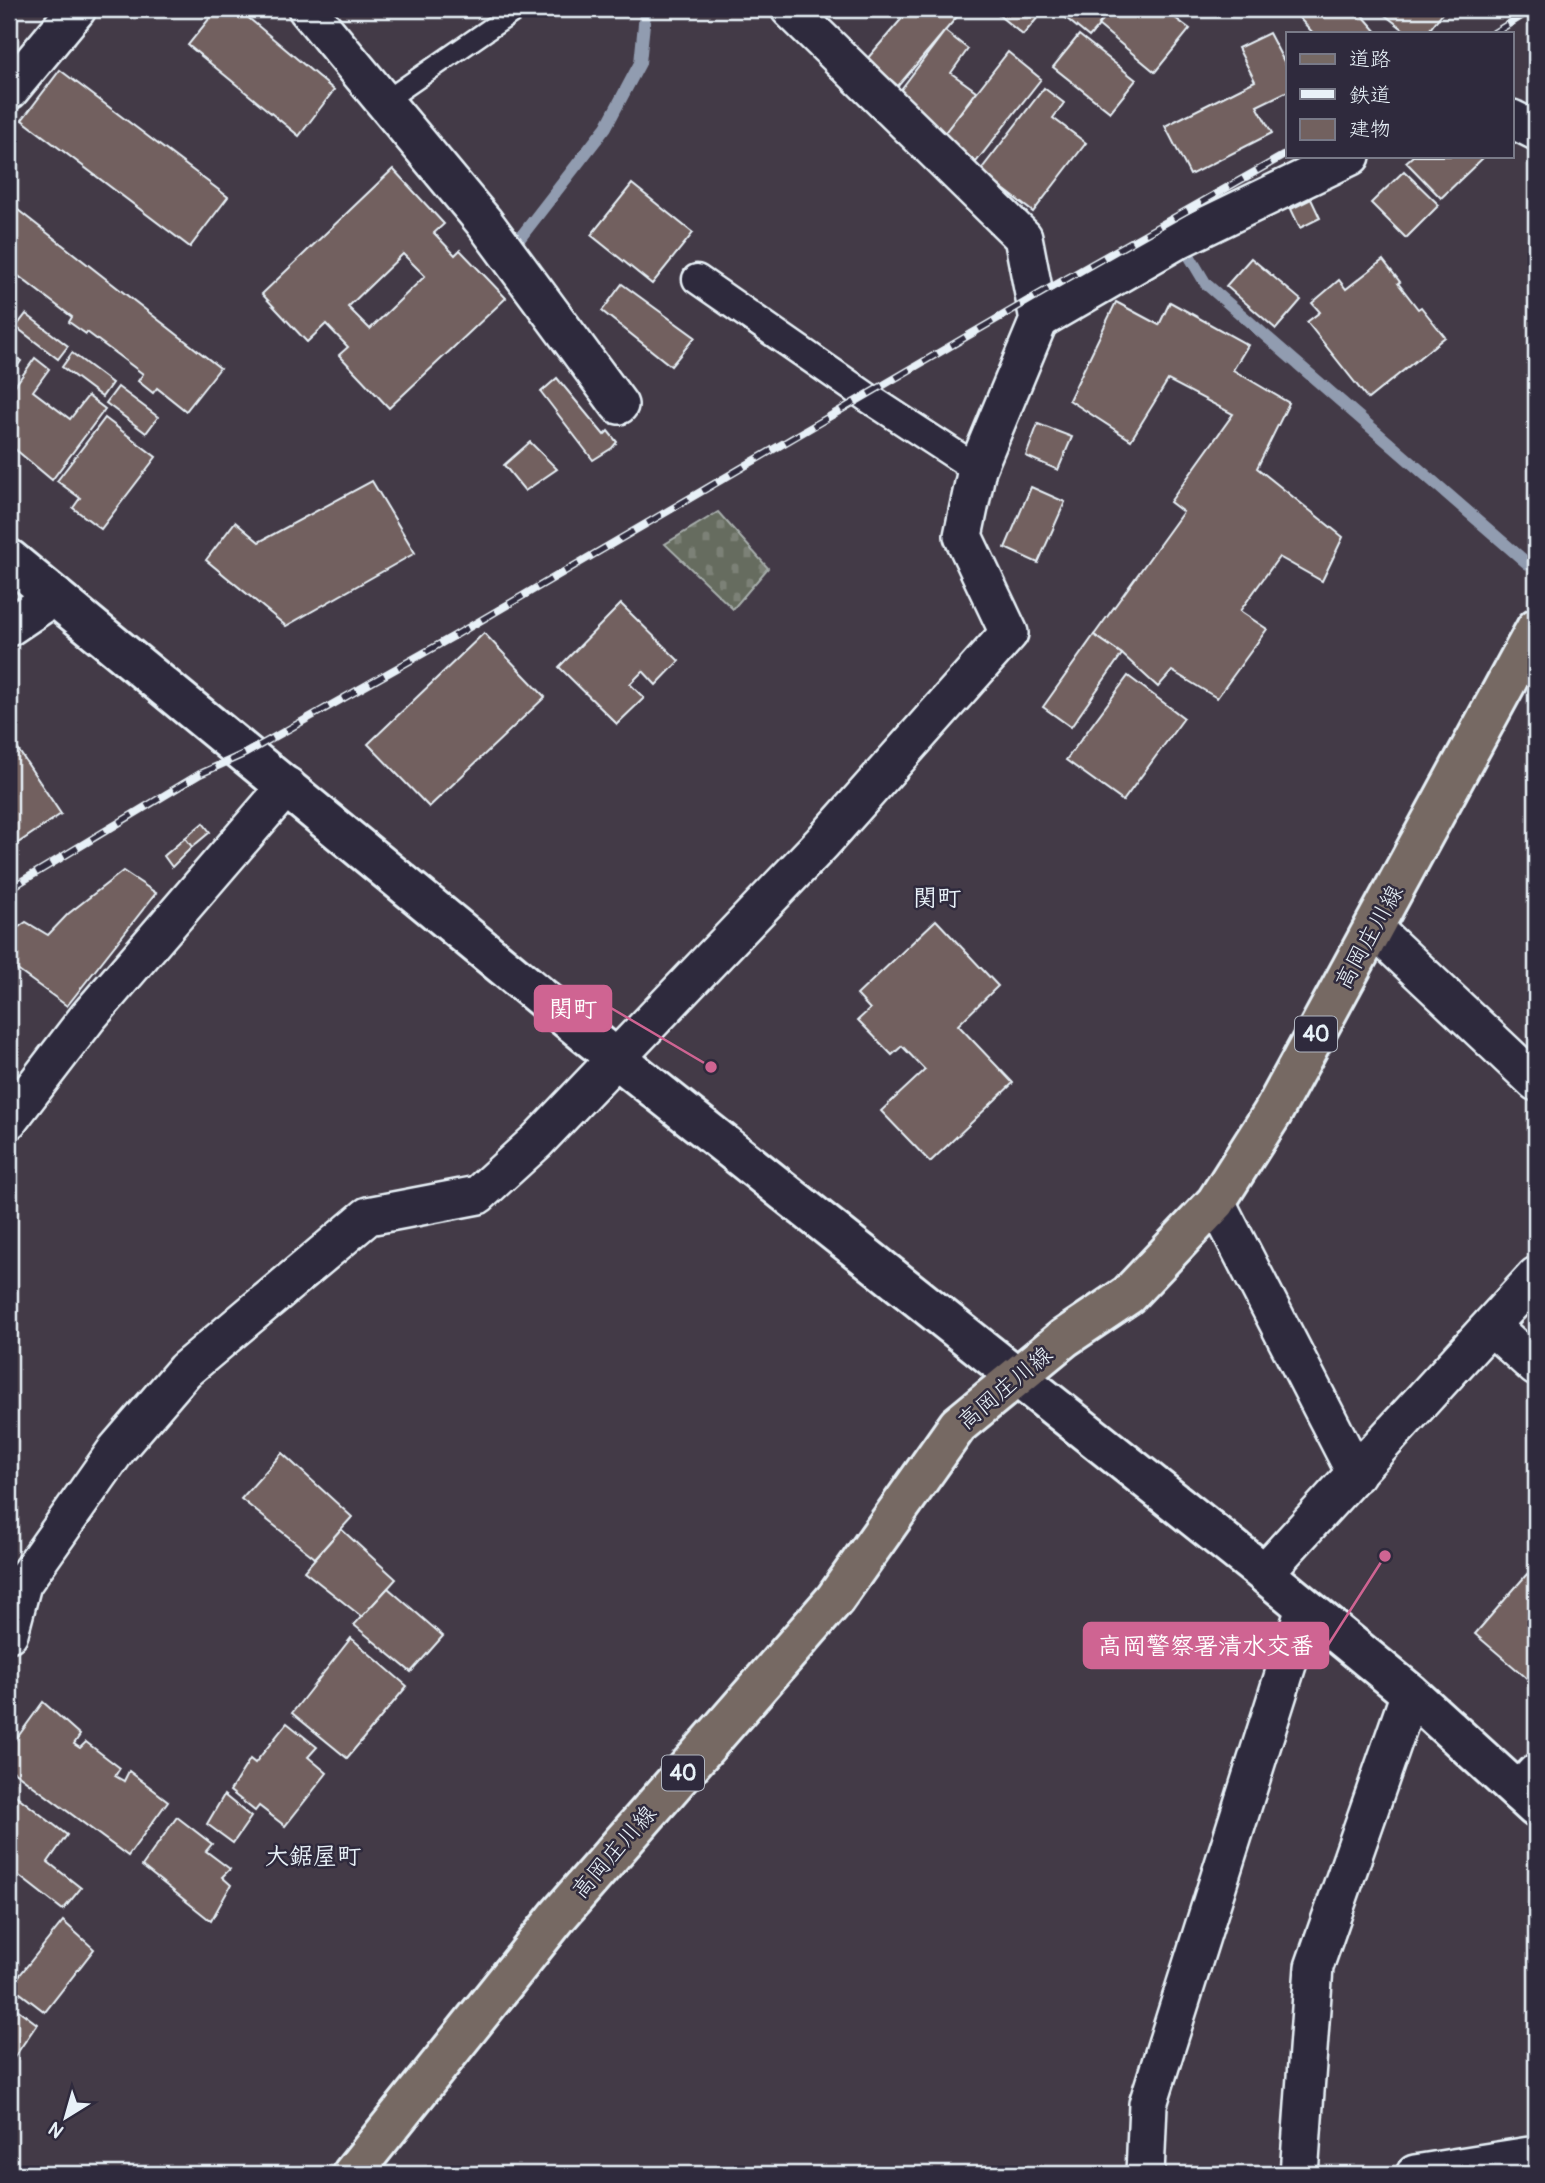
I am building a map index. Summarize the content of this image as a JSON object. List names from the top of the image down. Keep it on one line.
{"streets":{"main road":["高岡庄川線","40"]},"districts":["関町","大鋸屋町"],"places":["関町","高岡警察署清水交番"],"legend":["道路","鉄道","建物"],"north":"bottom left"}
